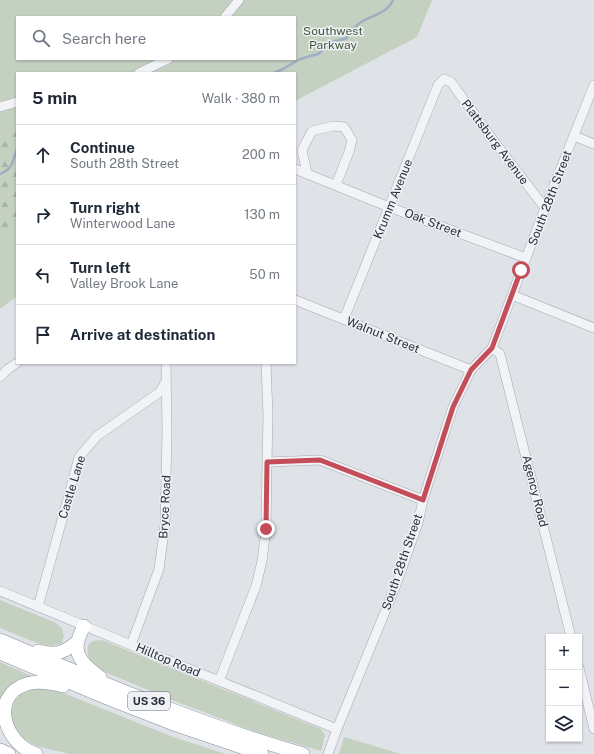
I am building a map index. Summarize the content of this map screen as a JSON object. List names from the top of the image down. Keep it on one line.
{"streets":{"highway":["US 36"],"street":["Plattsburg Avenue","South 28th Street","Krumm Avenue","Oak Street","Walnut Street","Castle Lane","Agency Road","Bryce Road","Hilltop Road"]},"crossings":[["Plattsburg Avenue","South 28th Street"],["Plattsburg Avenue","Krumm Avenue"],["South 28th Street","Oak Street"],["South 28th Street","Walnut Street"],["South 28th Street","Agency Road"],["South 28th Street","Hilltop Road"],["Krumm Avenue","Oak Street"],["Krumm Avenue","Walnut Street"],["Castle Lane","Bryce Road"],["Castle Lane","Hilltop Road"],["Bryce Road","Hilltop Road"]],"parks":["Southwest Parkway"],"page":{"search":"Search here","heading":["5 min","Walk · 380 m"],"list":[["Continue","South 28th Street","200 m"],["Turn right","Winterwood Lane","130 m"],["Turn left","Valley Brook Lane","50 m"],"Arrive at destination"],"map_buttons":["+","−"]}}
